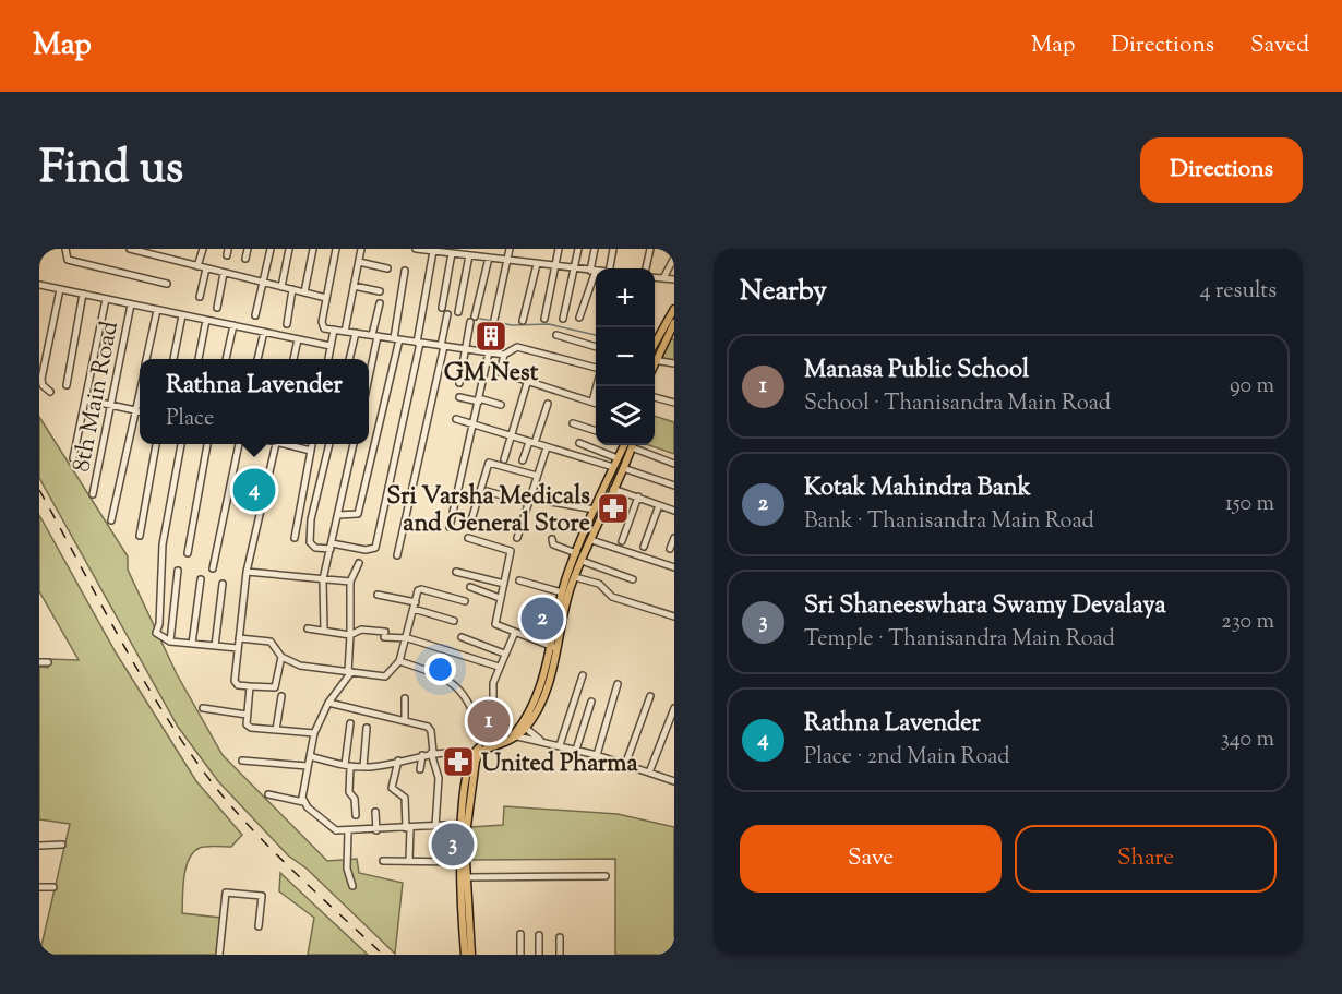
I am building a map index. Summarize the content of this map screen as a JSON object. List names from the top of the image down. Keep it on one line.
{"streets":{"street":["8th Main Road"]},"places":{"building":["GM Nest"],"pharmacy":["Sri Varsha Medicals and General Store","United Pharma"]},"page":{"header":"Map","nav":["Map","Directions","Saved"],"title":"Find us","buttons":["Directions",["Save","Share"]],"heading":["Nearby","4 results"],"map_buttons":["+","−"],"list":[{"mark":"1","name":"Manasa Public School","note":"School · Thanisandra Main Road","value":"90 m"},{"mark":"2","name":"Kotak Mahindra Bank","note":"Bank · Thanisandra Main Road","value":"150 m"},{"mark":"3","name":"Sri Shaneeswhara Swamy Devalaya","note":"Temple · Thanisandra Main Road","value":"230 m"},{"mark":"4","name":"Rathna Lavender","note":"Place · 2nd Main Road","value":"340 m"}],"popup":["Rathna Lavender","Place"],"pins":["4","2","1","3"]}}
